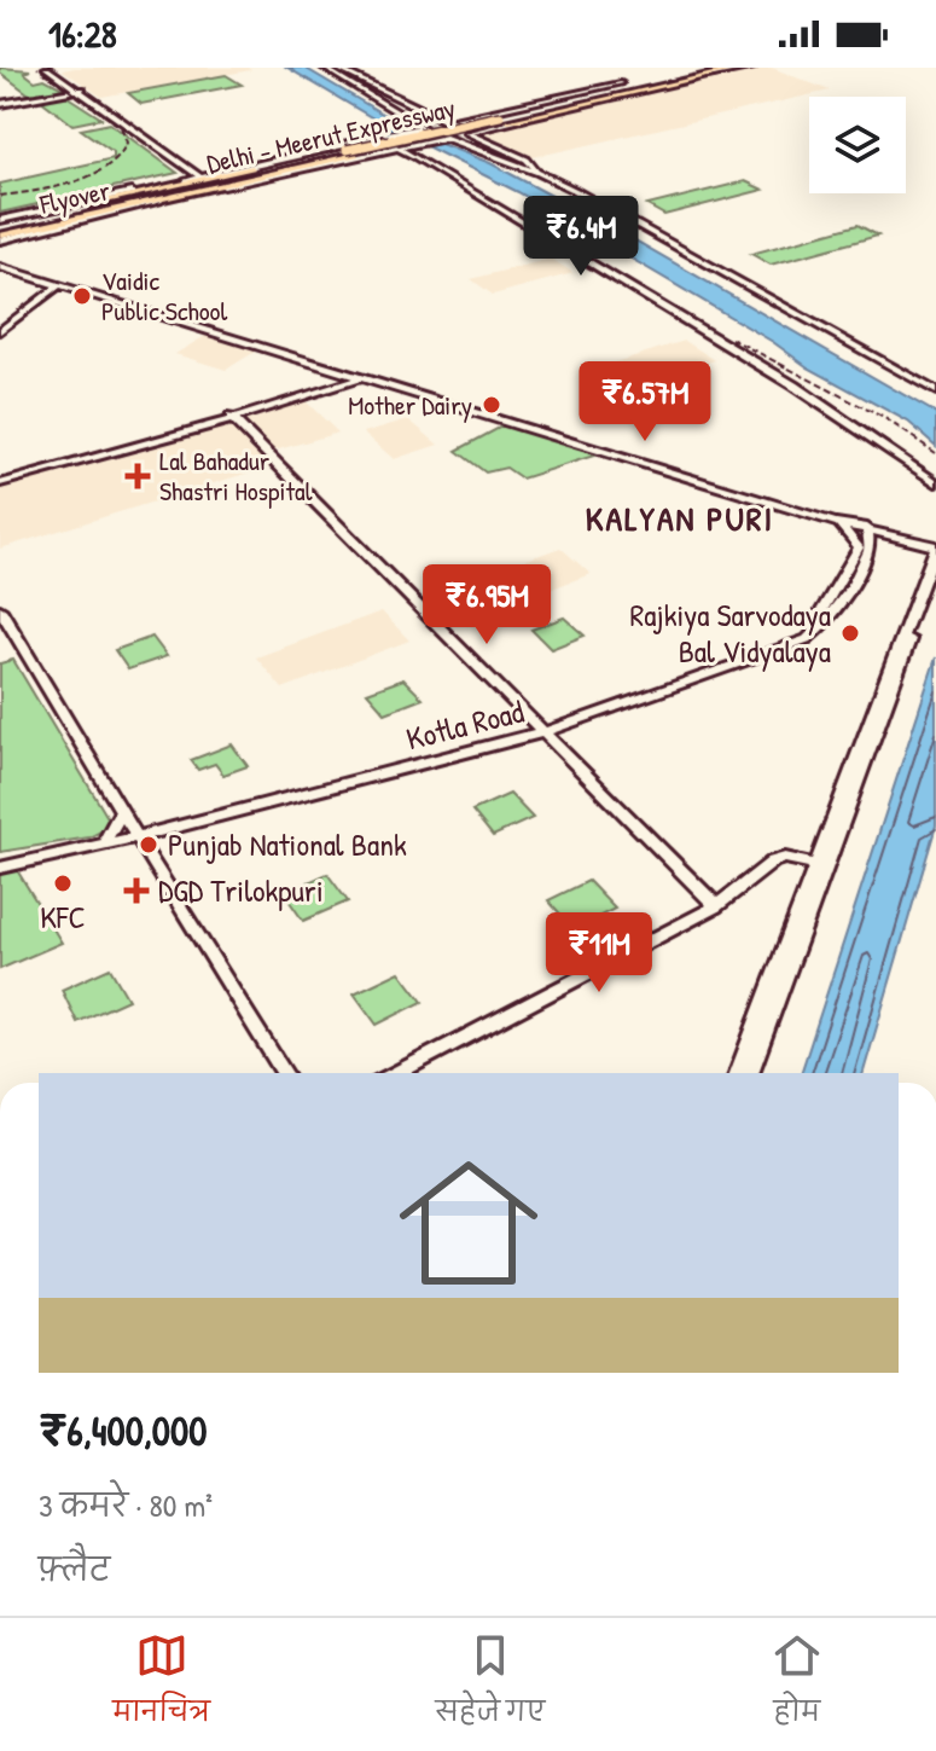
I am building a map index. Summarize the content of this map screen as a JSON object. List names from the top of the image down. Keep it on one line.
{"streets":{"highway":["Delhi - Meerut Expressway","Flyover"],"street":["Kotla Road"]},"crossings":[["Delhi - Meerut Expressway","Flyover"]],"districts":["KALYAN PURI"],"places":{"other":["Vaidic Public School","Mother Dairy","Rajkiya Sarvodaya Bal Vidyalaya","Punjab National Bank","KFC"],"health":["Lal Bahadur Shastri Hospital","DGD Trilokpuri"]},"page":{"status":"16:28","price":["₹6.4M","₹6.57M","₹6.95M","₹11M"],"list":[{"name":"₹6,400,000","note":"3 कमरे · 80 m² · फ़्लैट"}],"tabs":["मानचित्र","सहेजे गए","होम"]}}
